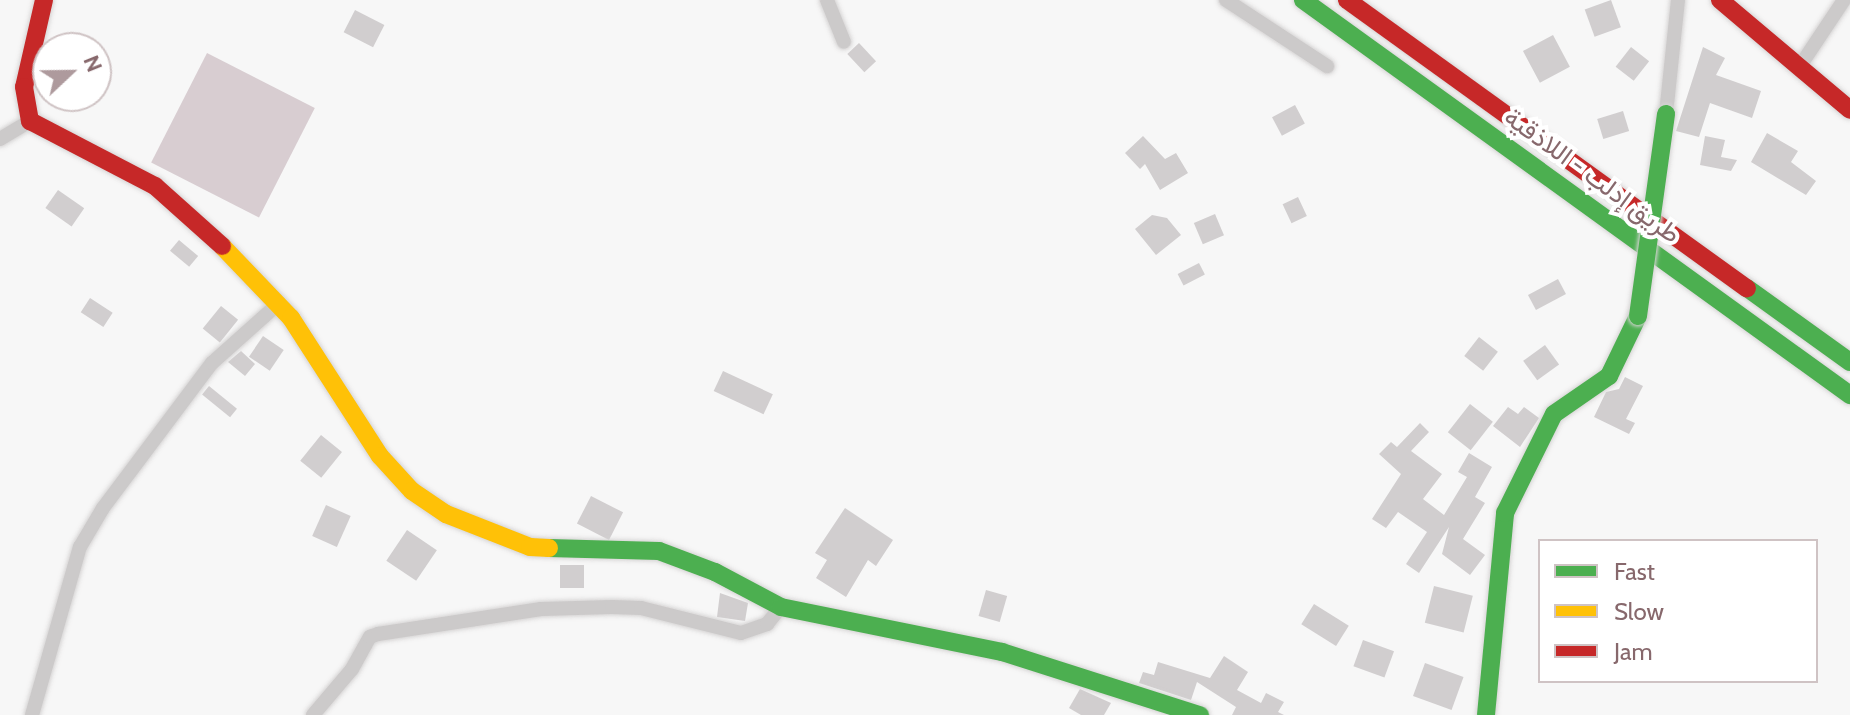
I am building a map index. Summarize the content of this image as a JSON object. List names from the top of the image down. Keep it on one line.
{"streets":{"main road":["طريق إدلب - اللاذقية"]},"legend":["Fast","Slow","Jam"],"north":"right"}
